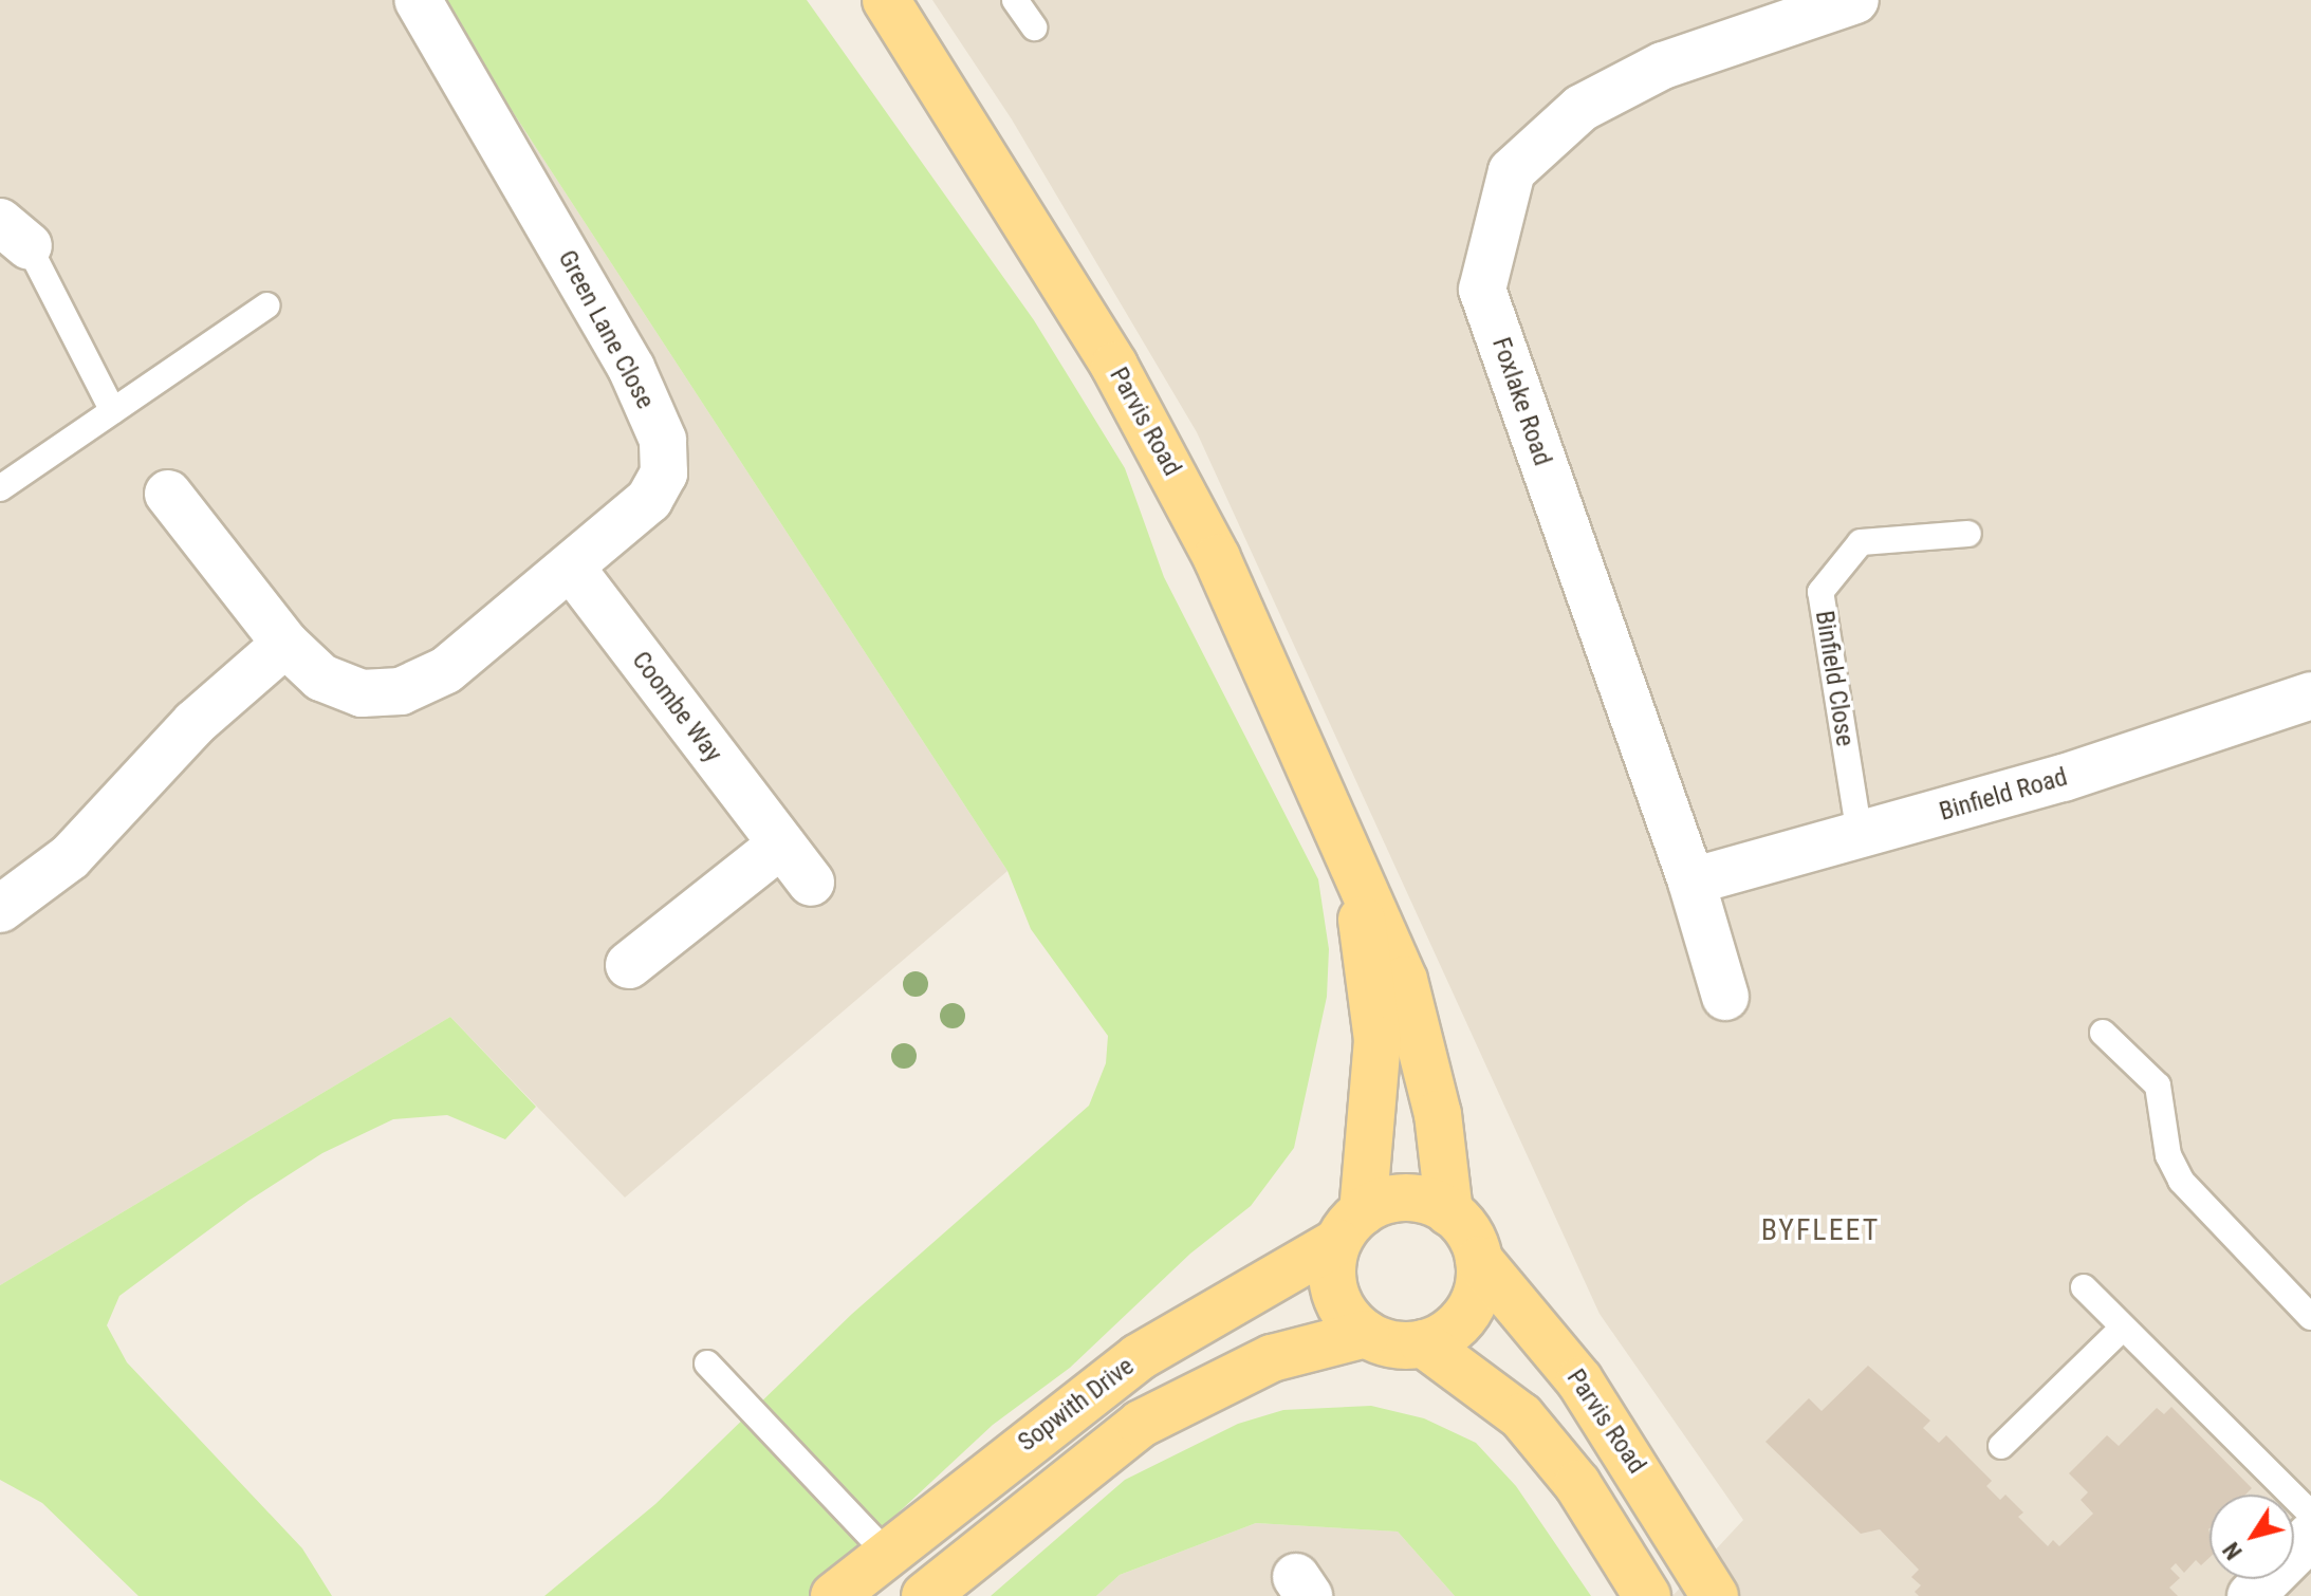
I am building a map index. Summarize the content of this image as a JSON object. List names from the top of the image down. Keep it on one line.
{"streets":{"main road":["Parvis Road","Sopwith Drive"],"street":["Green Lane Close","Foxlake Road","Coombe Way","Binfield Road"],"lane":["Binfield Close"]},"crossings":[["Green Lane Close","Coombe Way"],["Foxlake Road","Binfield Road"],["Parvis Road","Sopwith Drive"],["Binfield Close","Binfield Road"]],"districts":["BYFLEET"],"north":"bottom left"}
